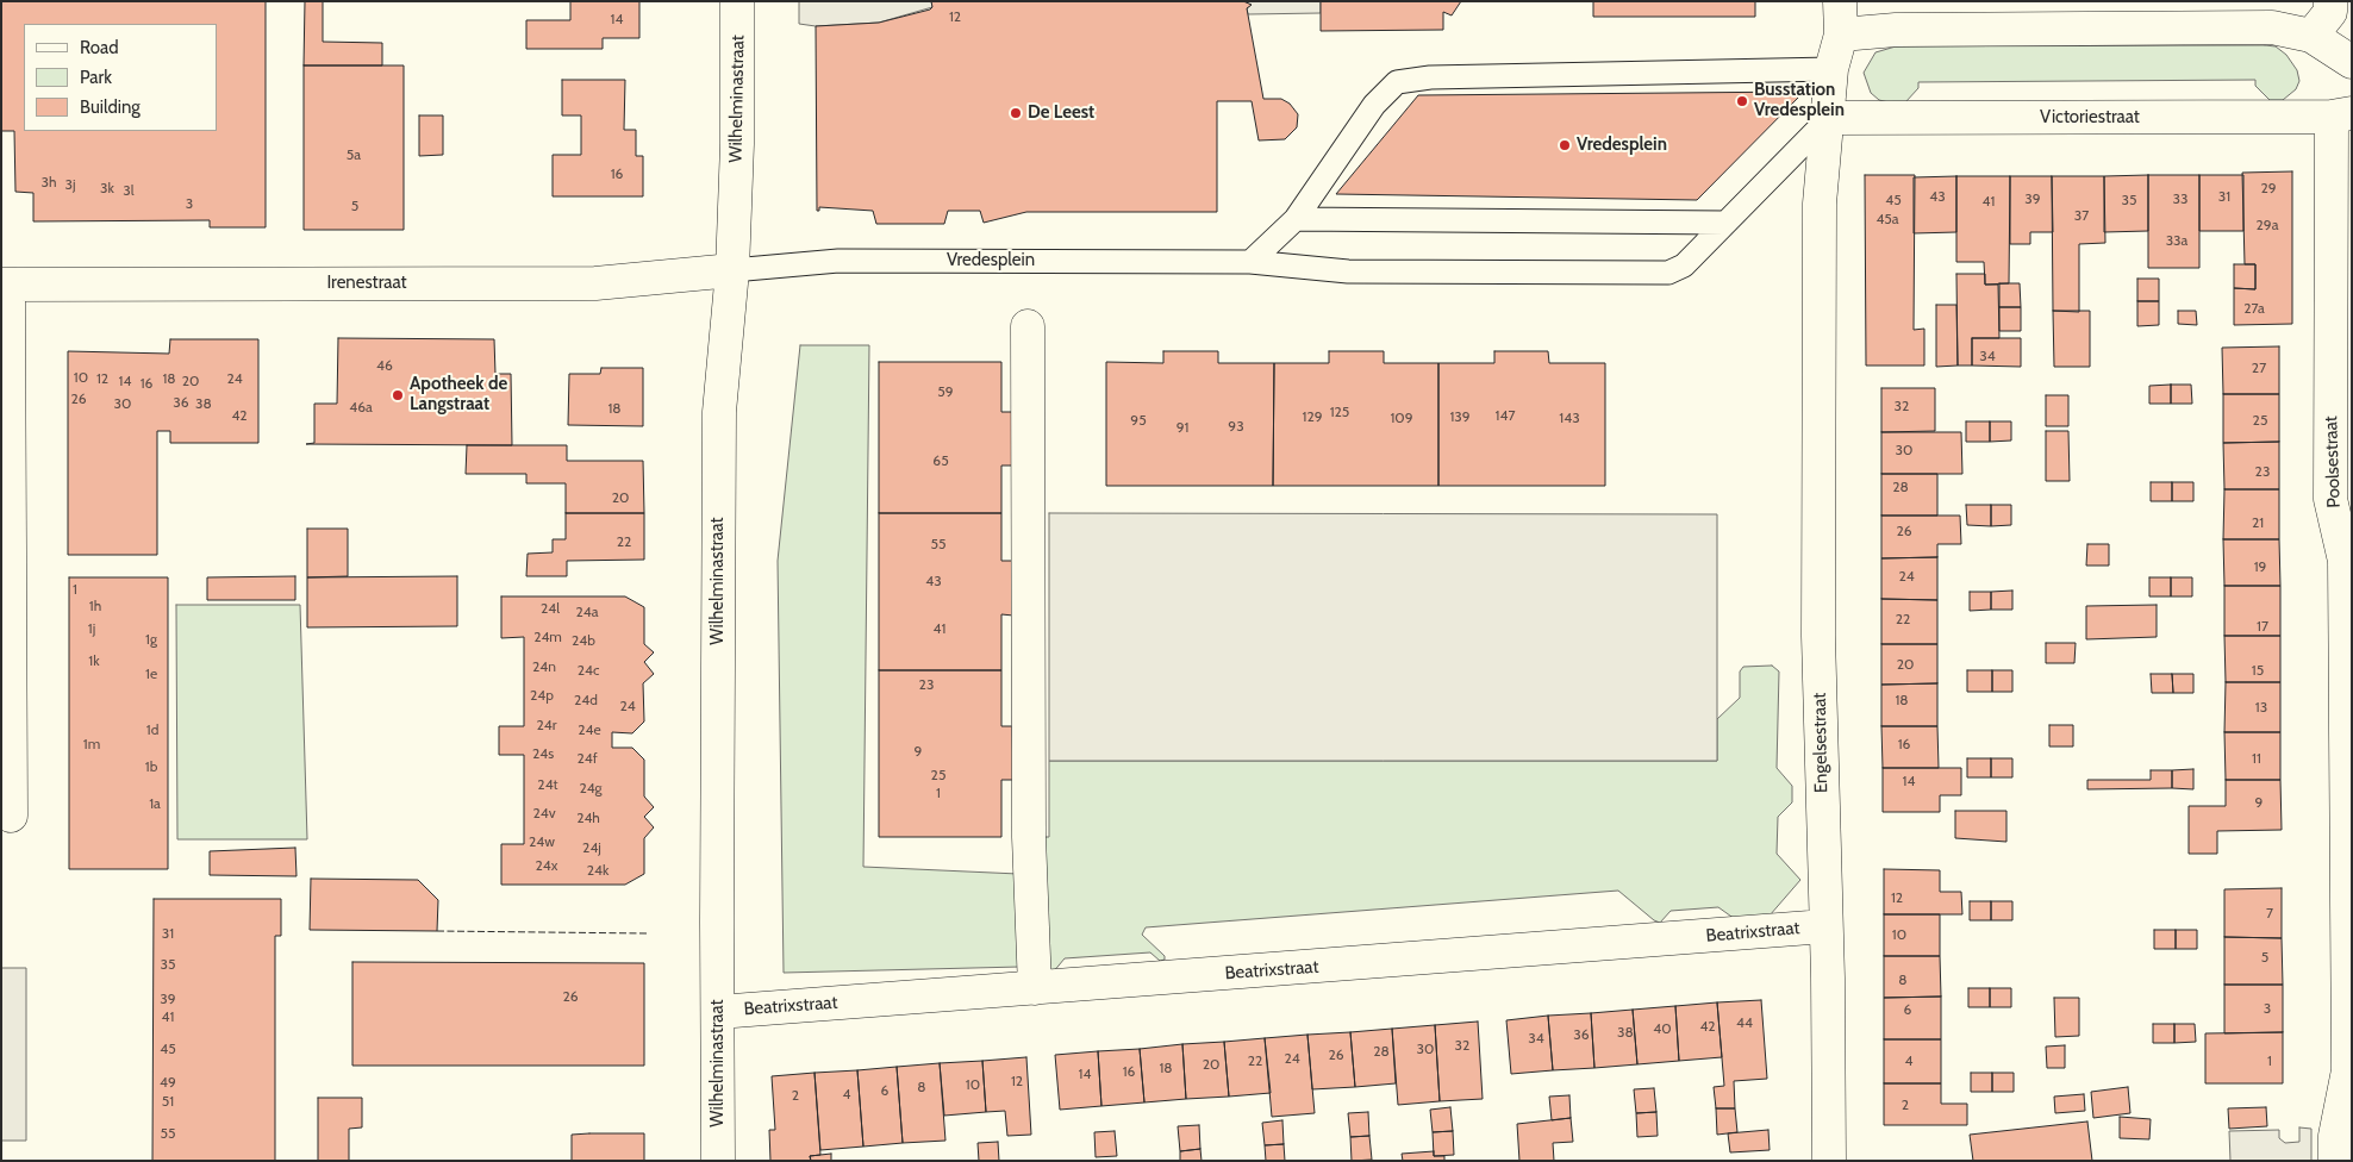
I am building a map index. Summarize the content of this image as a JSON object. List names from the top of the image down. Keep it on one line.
{"streets":{"street":["Wilhelminastraat","Victoriestraat","Irenestraat","Poolsestraat","Engelsestraat","Beatrixstraat"],"lane":["Vredesplein"]},"crossings":[["Wilhelminastraat","Vredesplein"],["Wilhelminastraat","Irenestraat"],["Wilhelminastraat","Beatrixstraat"],["Victoriestraat","Vredesplein"],["Victoriestraat","Poolsestraat"],["Victoriestraat","Engelsestraat"],["Vredesplein","Irenestraat"],["Vredesplein","Engelsestraat"],["Engelsestraat","Beatrixstraat"]],"places":["Busstation Vredesplein","De Leest","Vredesplein","Apotheek de Langstraat"],"house_numbers":["12","14","5a","16","3h","3j","3k","29","3l","43","31","39","33","45","35","41","3","5","37","45a","29a","33a","27a","34","46","27","10","12","18","24","14","20","16","59","26","36","30","38","32","46a","18","125","42","147","129","139","109","143","95","25","93","91","30","65","23","28","20","21","26","22","55","19","24","43","1","1h","24l","24a","22","17","1j","41","24m","1g","24b","1k","20","24n","24c","15","1e","23","24p","24d","18","24","13","24r","1d","24e","1m","16","9","24s","24f","11","1b","25","14","24t","24g","1","9","1a","24v","24h","24w","24j","24x","24k","12","7","31","10","5","35","8","26","39","3","6","41","44","42","40","38","36","34","32","45","30","28","26","24","22","4","1","20","18","16","14","12","49","10","8","6","4","2","51","2","55"],"legend":["Road","Park","Building"]}
